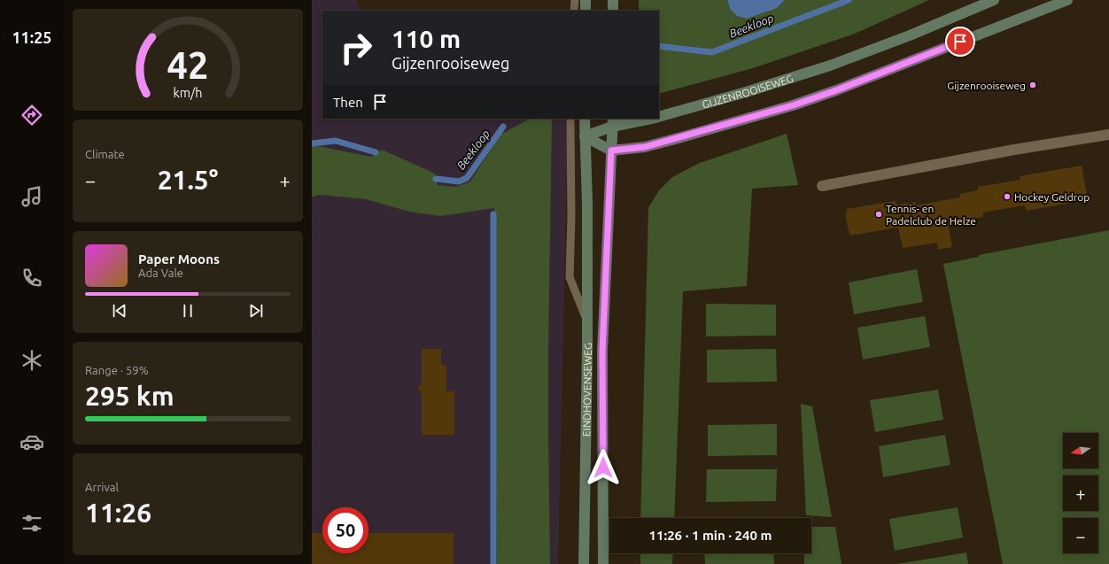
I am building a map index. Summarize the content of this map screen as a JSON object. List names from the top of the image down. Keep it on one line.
{"streets":{"main road":["GIJZENROOISEWEG","EINDHOVENSEWEG"]},"water":["Beekloop"],"places":["Gijzenrooiseweg","Hockey Geldrop","Tennis- en Padelclub de Helze"],"north":"left","page":{"tabs":"11:25","turn":["110 m","Gijzenrooiseweg"],"then":"Then","tile":["Climate",["Range · 59%","295 km"],["Arrival","11:26"]],"heat":["−","21.5°","+"],"song":["Paper Moons","Ada Vale"],"map_buttons":["+","−"],"limit":"50","trip":"11:26 · 1 min · 240 m","gauge":["42","km/h"]}}
